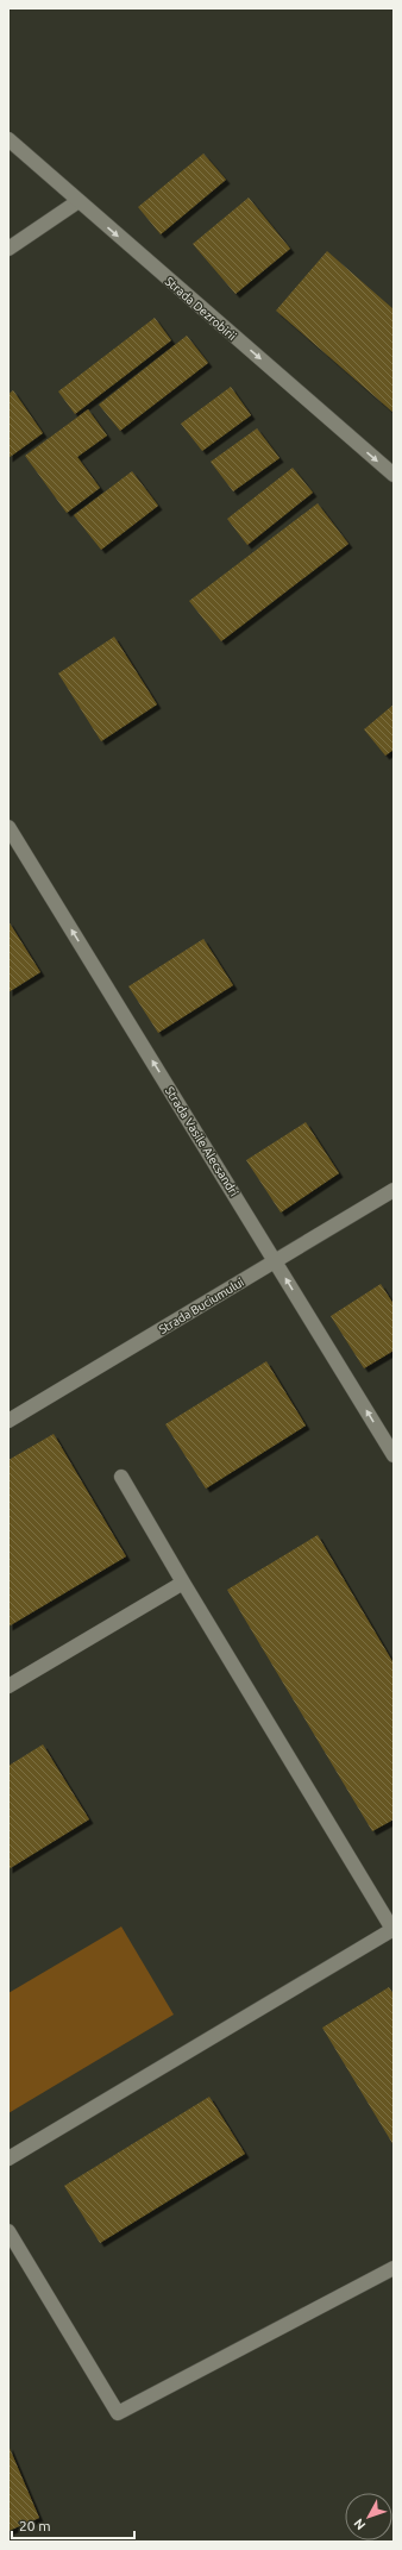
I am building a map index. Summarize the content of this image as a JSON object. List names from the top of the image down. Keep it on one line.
{"streets":{"street":["Strada Dezrobirii","Strada Vasile Alecsandri","Strada Buciumului"]},"crossings":[["Strada Vasile Alecsandri","Strada Buciumului"]],"one_way":["Strada Dezrobirii","Strada Vasile Alecsandri"],"scale_bar":"20 m","north":"bottom left"}
